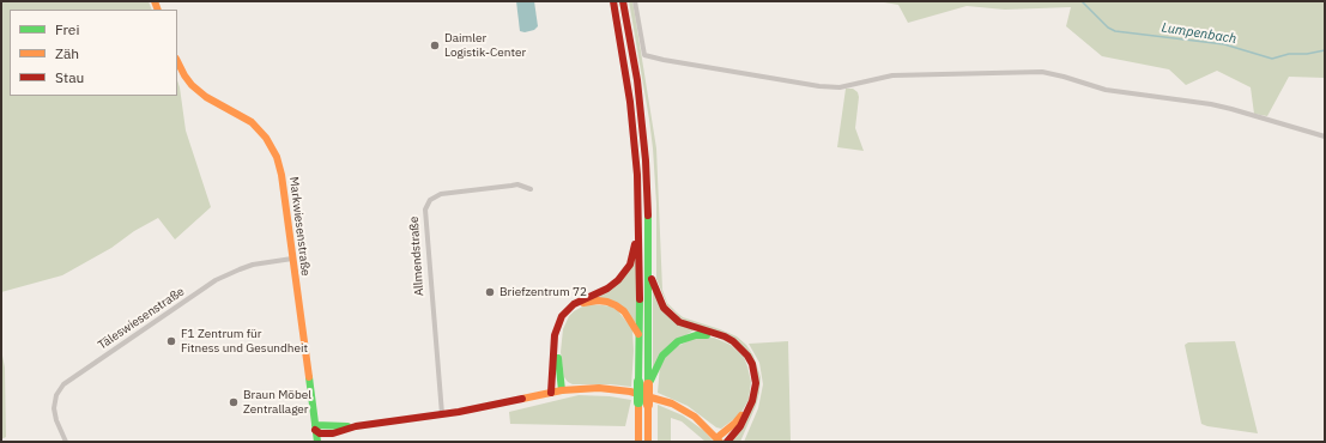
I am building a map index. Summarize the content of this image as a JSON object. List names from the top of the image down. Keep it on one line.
{"streets":{"main road":["Markwiesenstraße"],"street":["Allmendstraße","Täleswiesenstraße"]},"crossings":[["Markwiesenstraße","Täleswiesenstraße"]],"water":["Lumpenbach"],"places":["Daimler Logistik-Center","Briefzentrum 72","F1 Zentrum für Fitness und Gesundheit","Braun Möbel Zentrallager"],"legend":["Frei","Zäh","Stau"]}
